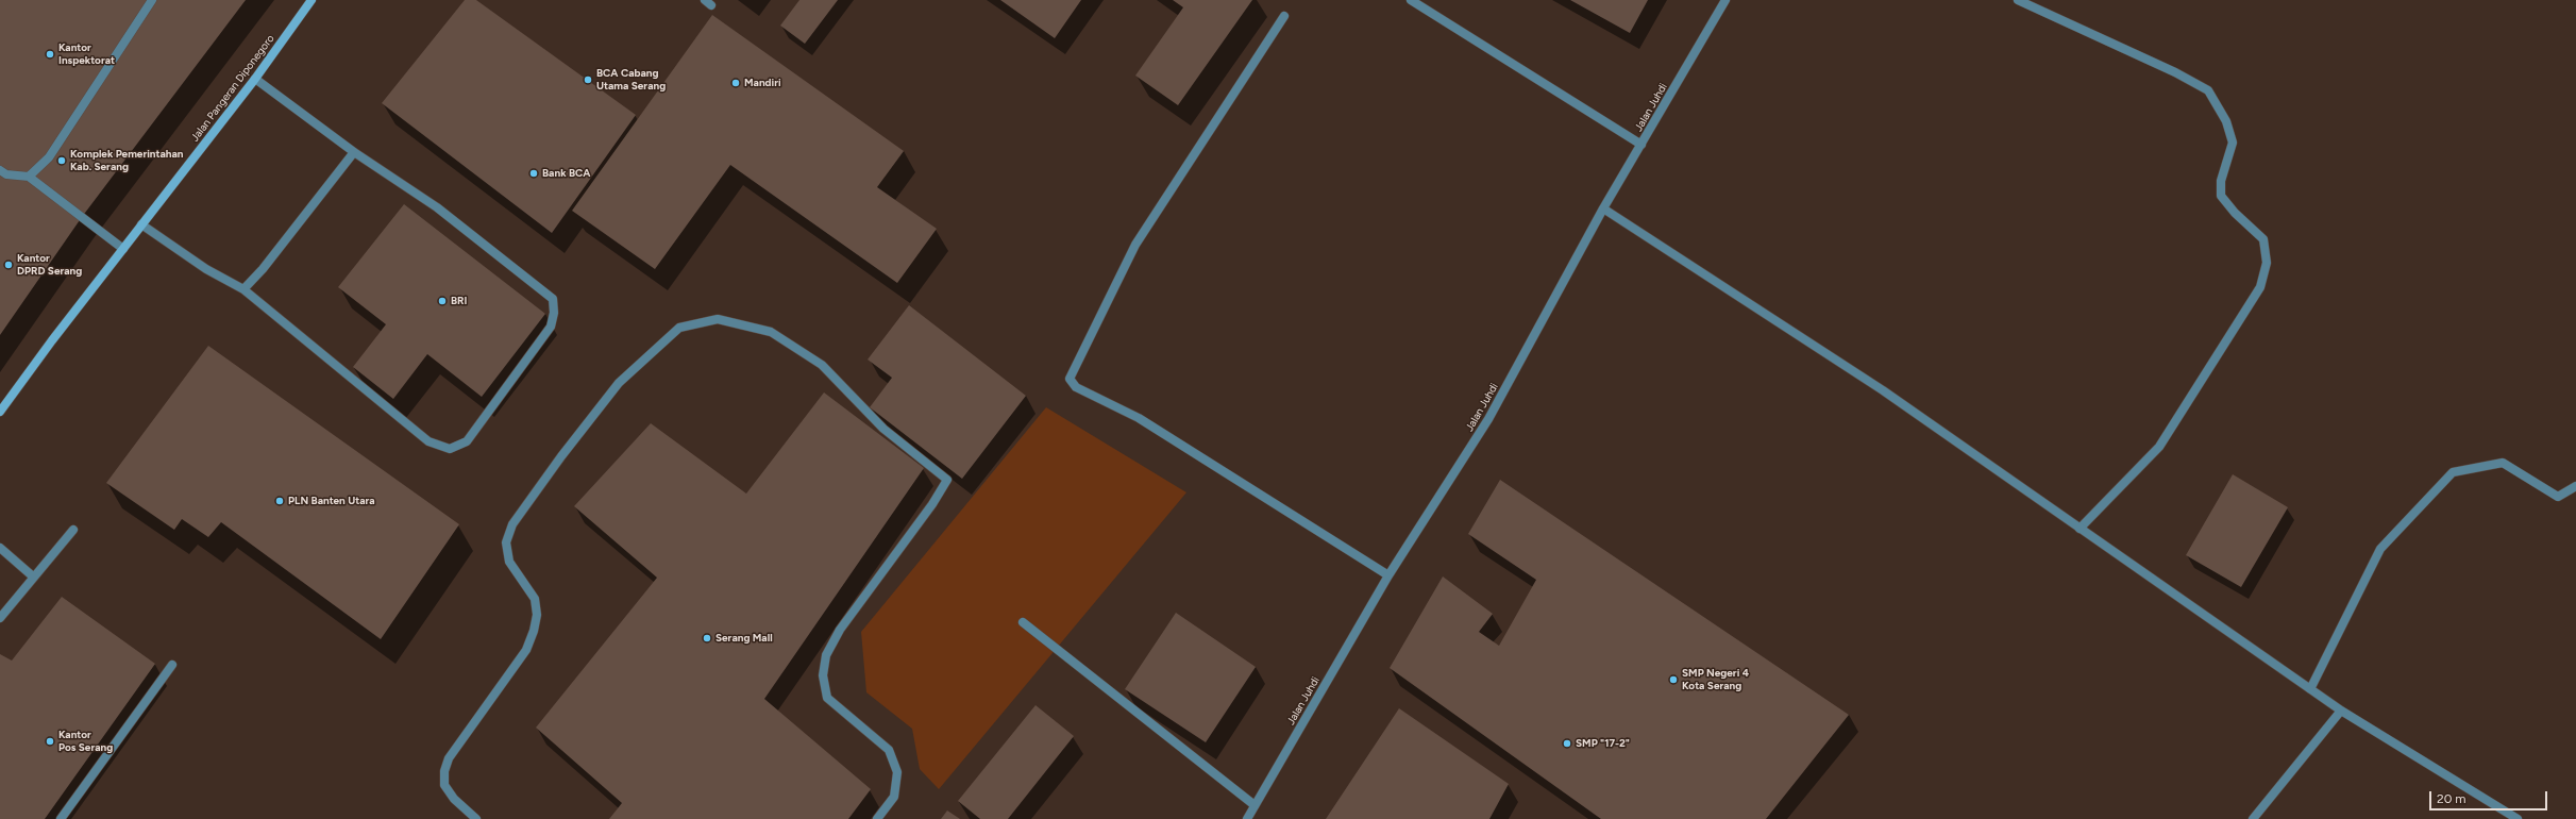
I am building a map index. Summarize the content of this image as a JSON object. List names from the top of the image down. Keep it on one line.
{"streets":{"main road":["Jalan Pangeran Diponegoro"],"street":["Jalan Juhdi"]},"places":["Kantor Inspektorat","BCA Cabang Utama Serang","Mandiri","Komplek Pemerintahan Kab. Serang","Bank BCA","Kantor DPRD Serang","BRI","PLN Banten Utara","Serang Mall","SMP Negeri 4 Kota Serang","Kantor Pos Serang","SMP \"17-2\""],"scale_bar":"20 m"}
